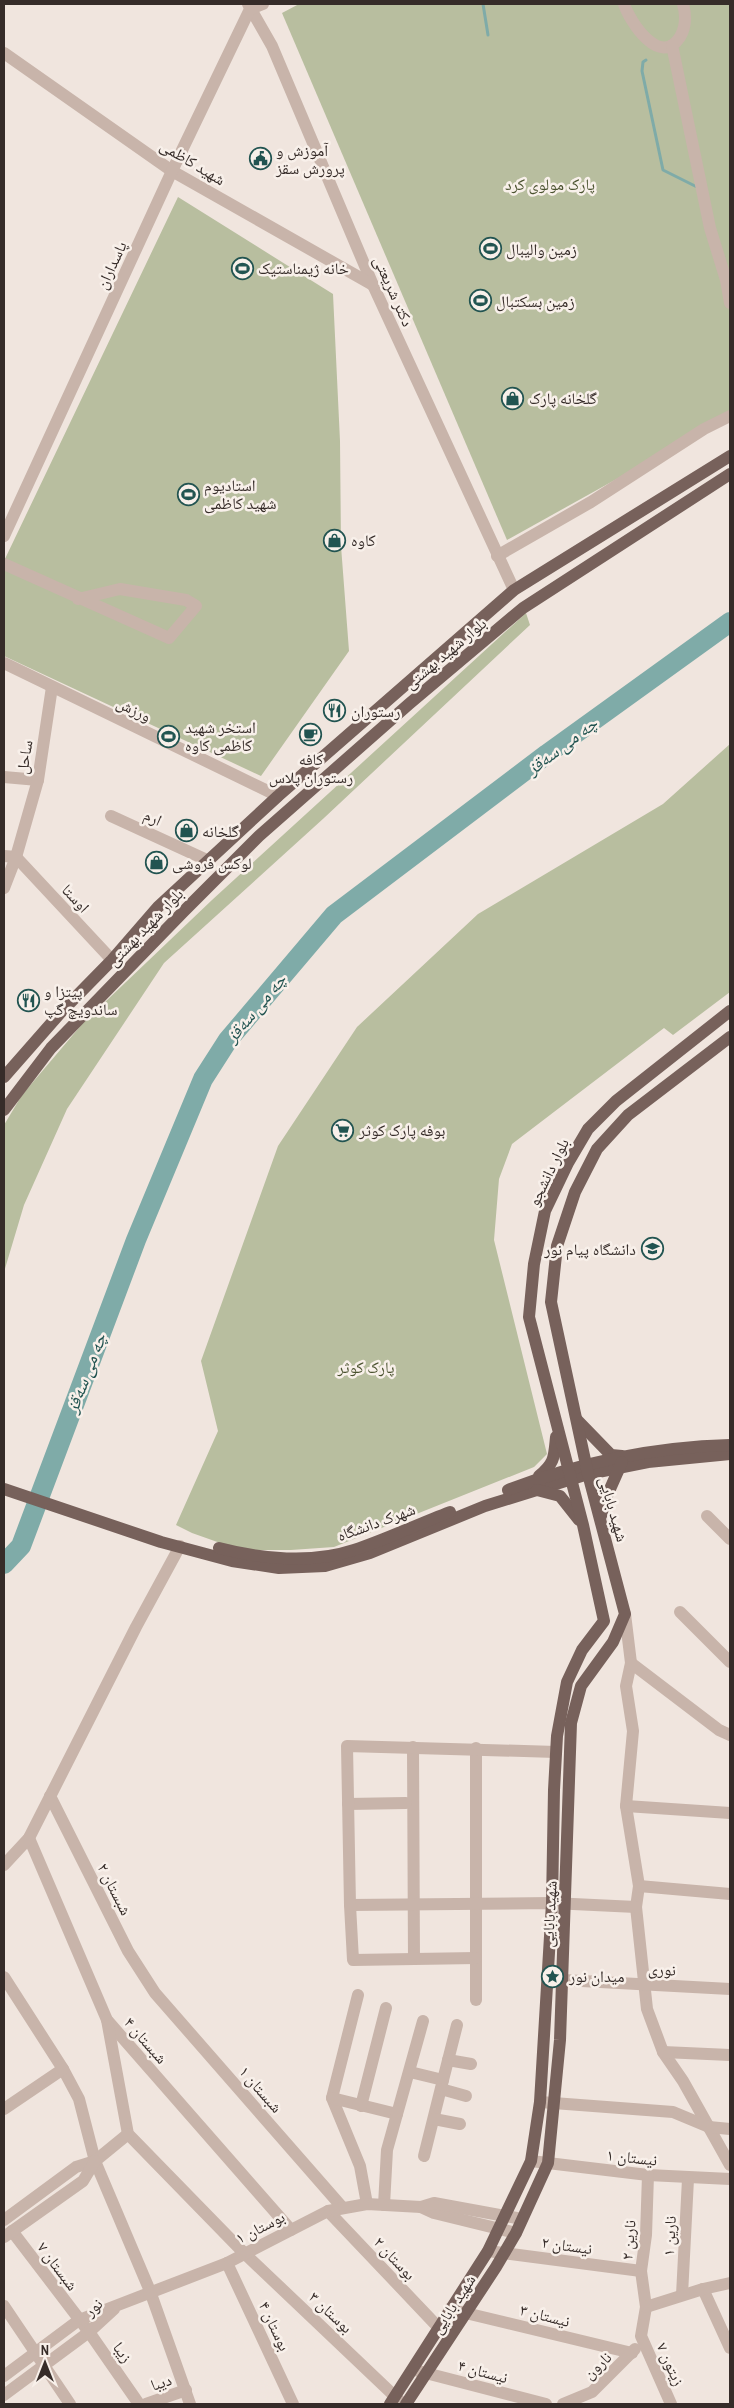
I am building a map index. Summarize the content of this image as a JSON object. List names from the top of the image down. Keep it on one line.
{"streets":{"main road":["بلوار شهید بهشتی","بلوار دانشجو","شهید بابایی","شهرک دانشگاه"],"street":["شهید کاظمی","پاسداران","دکتر شریعتی","ورزش","ساحل","ارم","اوستا","شبستان ۲","نوری","شبستان ۴","شبستان ۱","نیستان ۱","بوستان ۱","نارین ۱","نارین ۲","نیستان ۲","بوستان ۲","شبستان ۷","نور","بوستان ۳","نیستان ۳","بوستان ۴","زیبا","زیتون ۷","نارون","نیستان ۴","دیبا"]},"crossings":[["شهید کاظمی","پاسداران"],["شهید کاظمی","دکتر شریعتی"],["پاسداران","دکتر شریعتی"],["دکتر شریعتی","بلوار شهید بهشتی"],["بلوار شهید بهشتی","ورزش"],["بلوار شهید بهشتی","ارم"],["بلوار شهید بهشتی","اوستا"],["ورزش","ساحل"],["ساحل","اوستا"],["بلوار دانشجو","شهید بابایی"],["شهید بابایی","نوری"],["شهید بابایی","نیستان ۱"],["شهید بابایی","بوستان ۱"],["شهید بابایی","نیستان ۲"],["شهید بابایی","بوستان ۲"],["شهید بابایی","بوستان ۳"],["شهید بابایی","نیستان ۳"],["شهید بابایی","نیستان ۴"],["شبستان ۲","شبستان ۱"],["شبستان ۴","بوستان ۱"],["شبستان ۱","بوستان ۱"],["نیستان ۱","نارین ۱"],["نیستان ۱","نارین ۲"],["بوستان ۱","بوستان ۲"],["بوستان ۱","نور"],["بوستان ۱","بوستان ۳"],["بوستان ۱","بوستان ۴"],["نارین ۲","نیستان ۲"],["نارین ۲","زیتون ۷"],["شبستان ۷","نور"],["شبستان ۷","زیبا"],["نور","زیبا"],["نیستان ۳","نارون"],["زیتون ۷","نارون"]],"water":["چە می سەقز"],"parks":["پارک مولوی کرد","پارک کوثر"],"places":{"public building":["آموزش و پرورش سقز"],"sports":["زمین والیبال","خانه ژیمناستیک","زمین بسکتبال","استادیوم شهید کاظمی","استخر شهید کاظمی کاوه"],"shop":["گلخانه پارک","کاوه","گلخانه","لوکس فروشی"],"restaurant":["رستوران","پیتزا و ساندویچ گپ"],"cafe":["کافه رستوران پلاس"],"supermarket":["بوفه پارک کوثر"],"school or university":["دانشگاه پیام نور"],"place":["میدان نور"]},"north":"top"}
